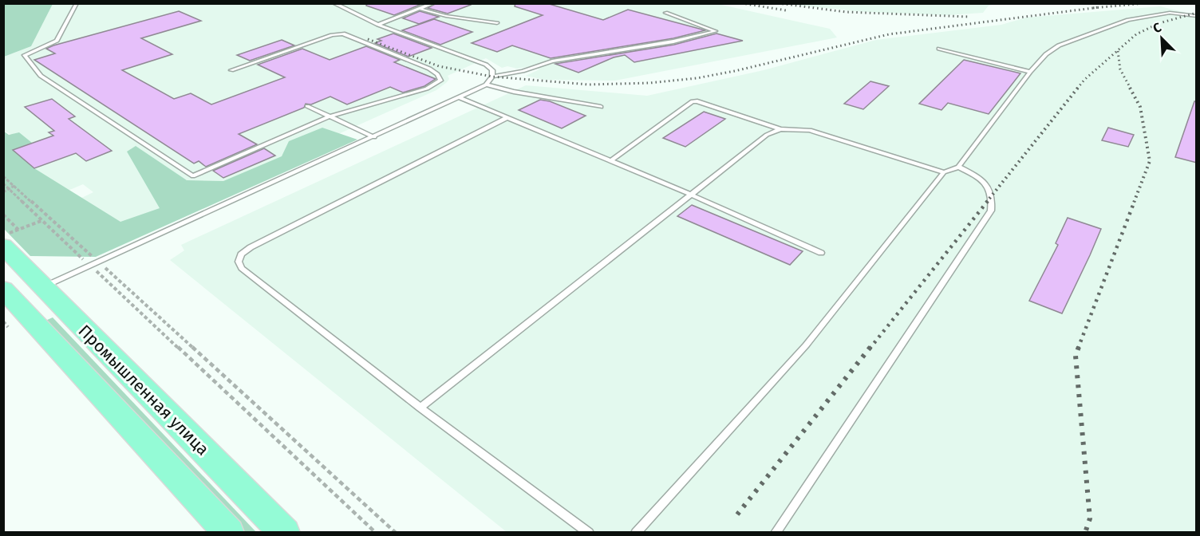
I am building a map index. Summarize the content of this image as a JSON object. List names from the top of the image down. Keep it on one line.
{"streets":{"main road":["Промышленная улица"]},"north":"top left"}
